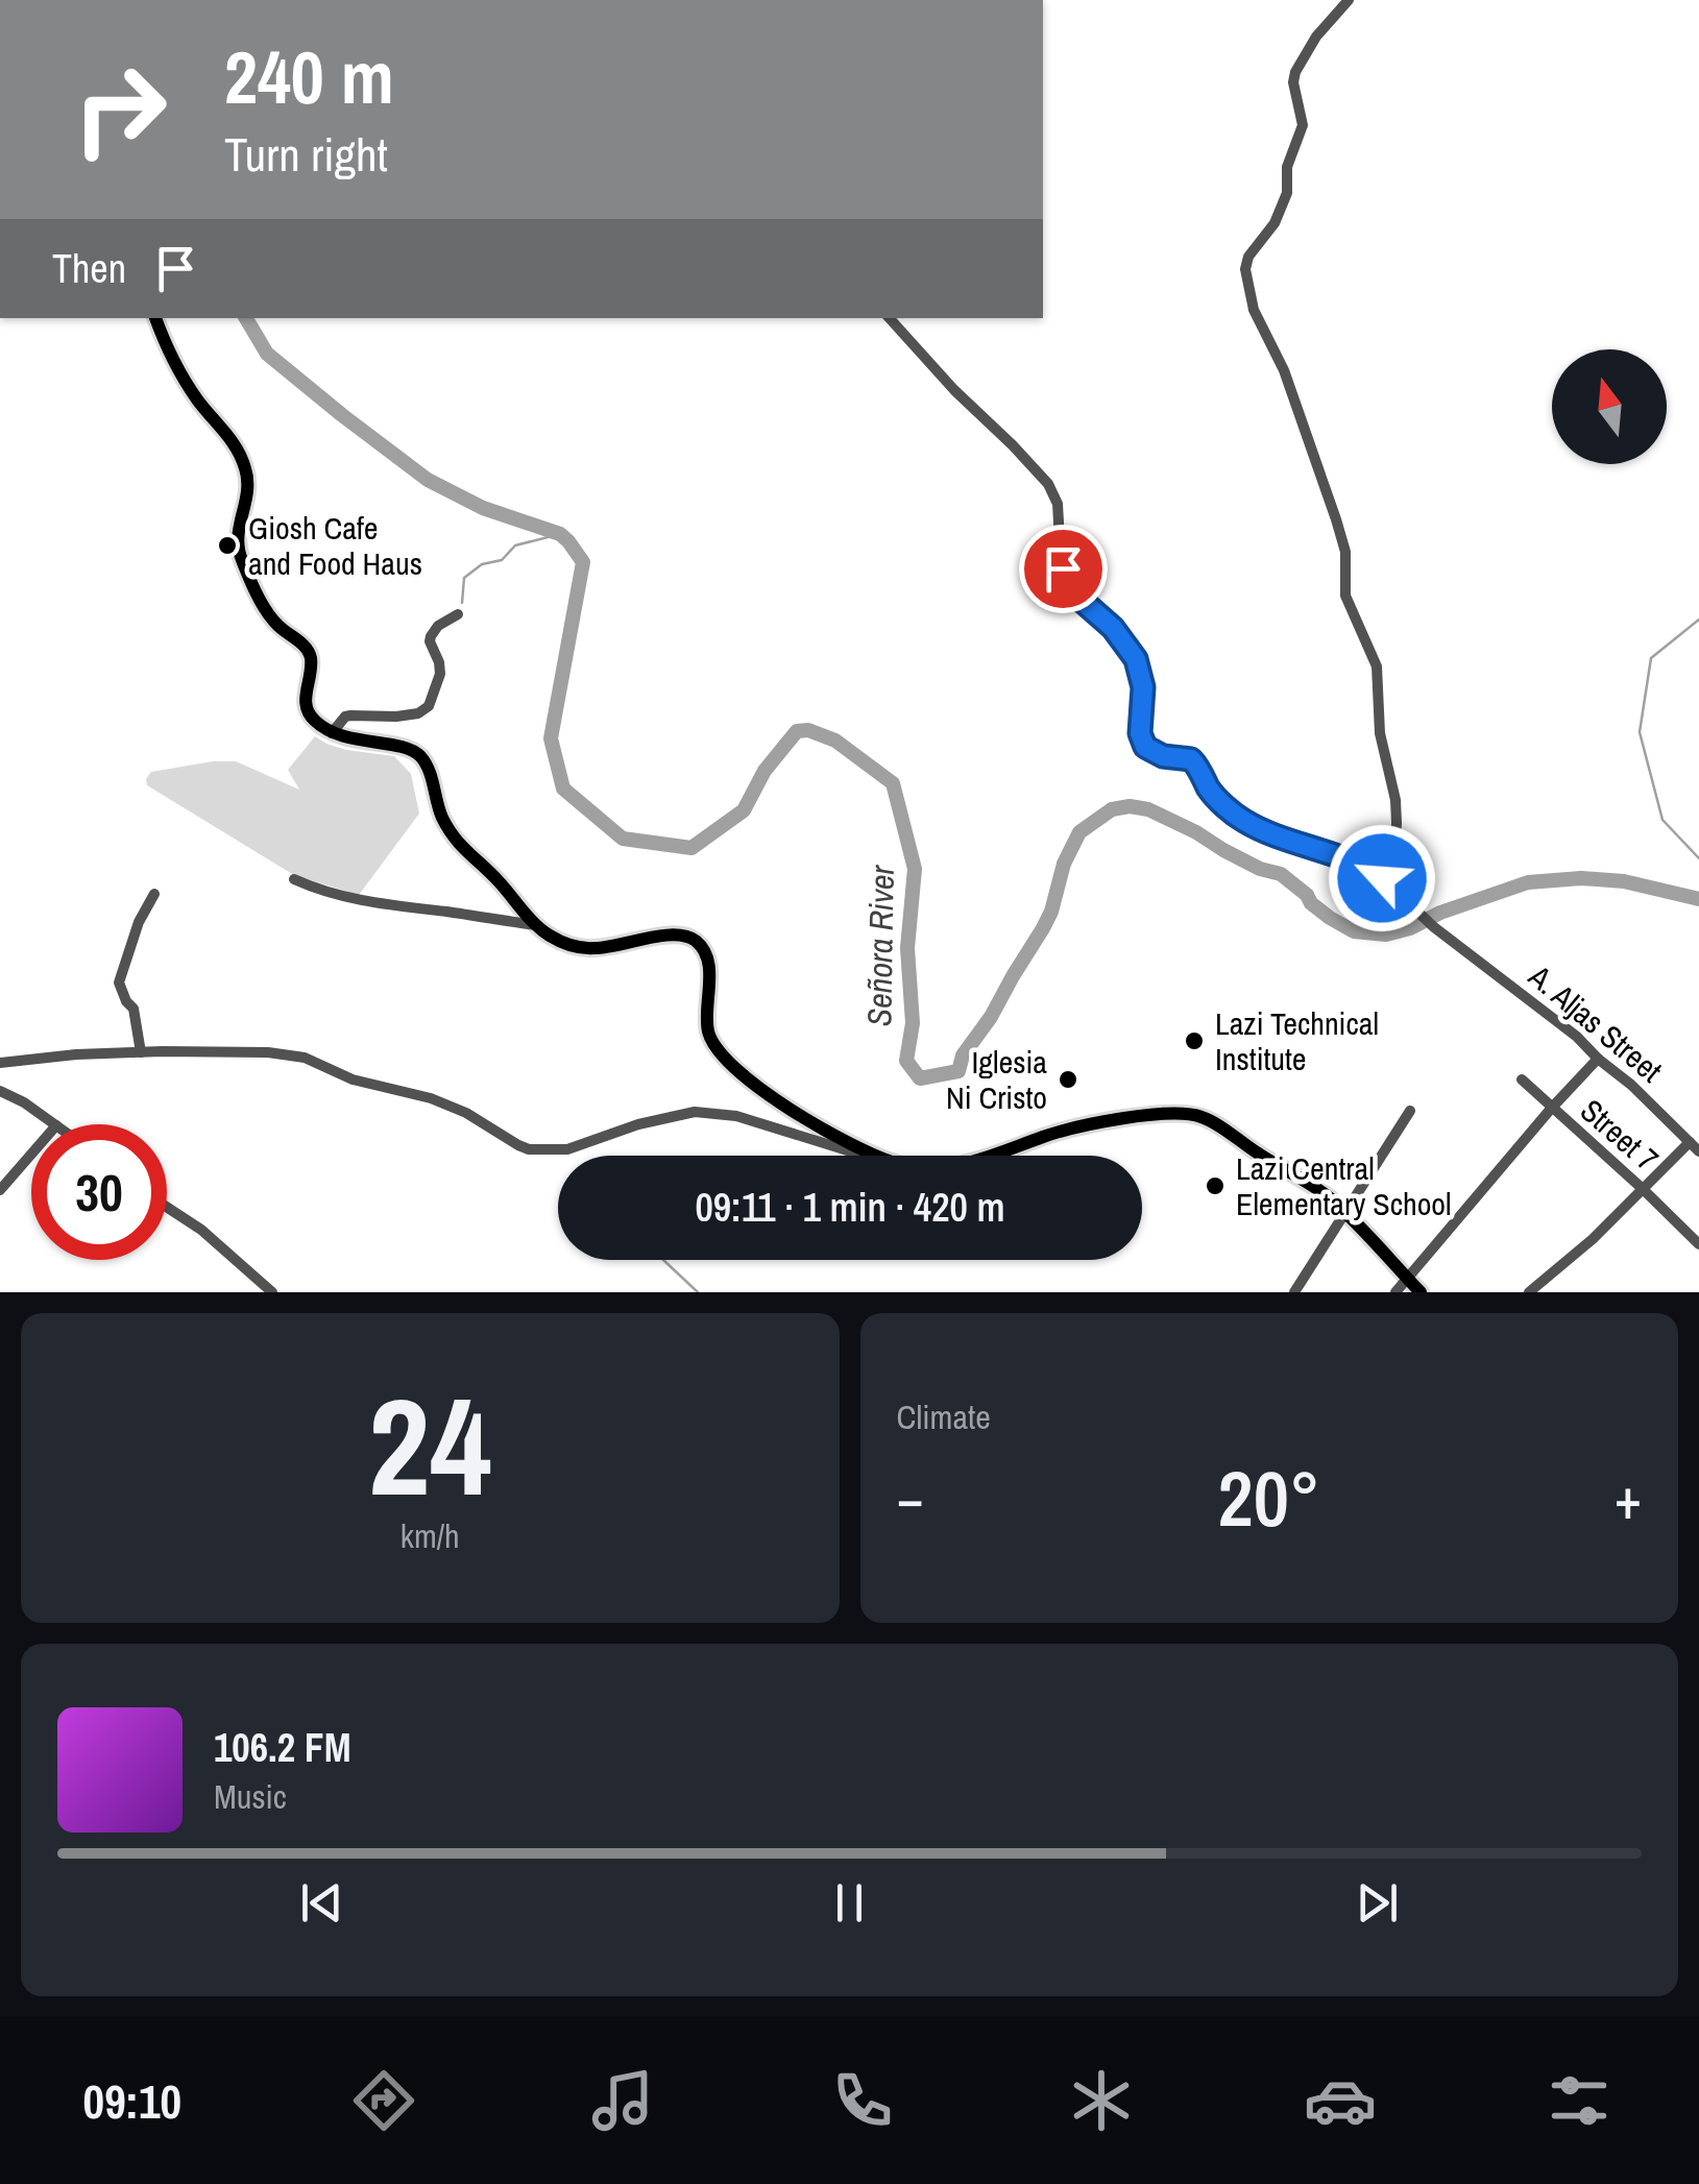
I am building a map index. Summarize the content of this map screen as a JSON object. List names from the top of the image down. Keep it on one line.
{"streets":{"street":["A. Aljas Street","Street 7"]},"water":["Señora River"],"places":["Giosh Cafe and Food Haus","Lazi Technical Institute","Iglesia Ni Cristo","Lazi Central Elementary School"],"north":"top","page":{"turn":["240 m","Turn right"],"then":"Then","limit":"30","trip":"09:11 · 1 min · 420 m","tile":[["24","km/h"],"Climate"],"heat":["−","20°","+"],"song":["106.2 FM","Music"],"tabs":"09:10"}}
